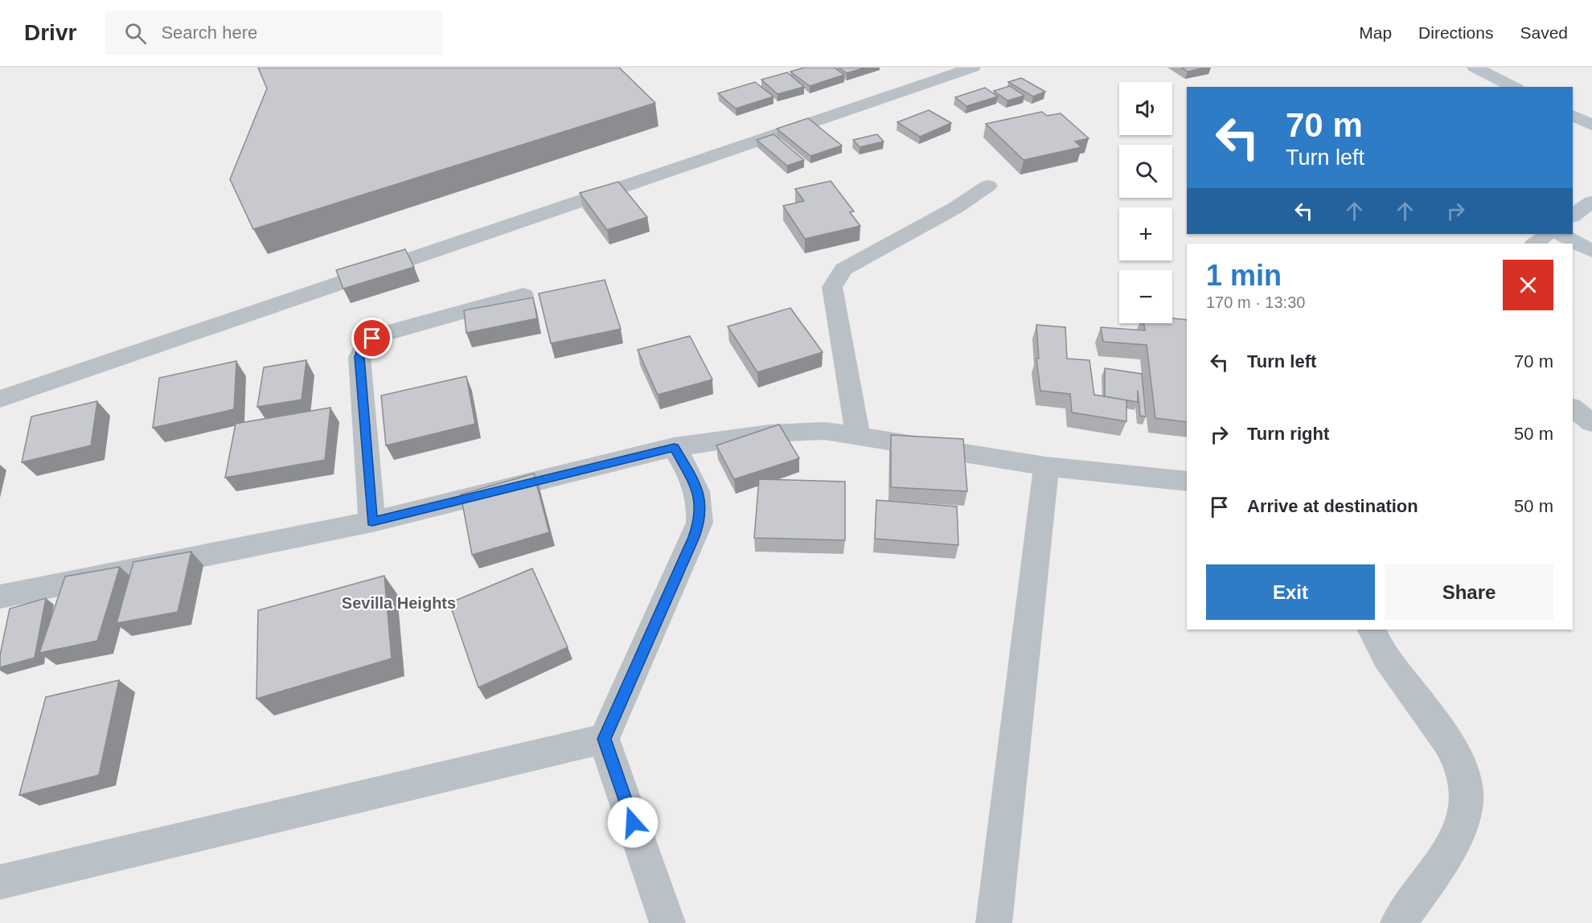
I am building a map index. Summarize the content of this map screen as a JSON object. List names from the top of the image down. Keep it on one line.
{"districts":["Sevilla Heights"],"page":{"header":"Drivr","search":"Search here","nav":["Map","Directions","Saved"],"map_buttons":["+","−"],"turn":["70 m","Turn left"],"heading":["1 min","170 m · 13:30"],"list":[{"name":"Turn left","value":"70 m"},{"name":"Turn right","value":"50 m"},{"name":"Arrive at destination","value":"50 m"}],"buttons":["Exit","Share"]}}
